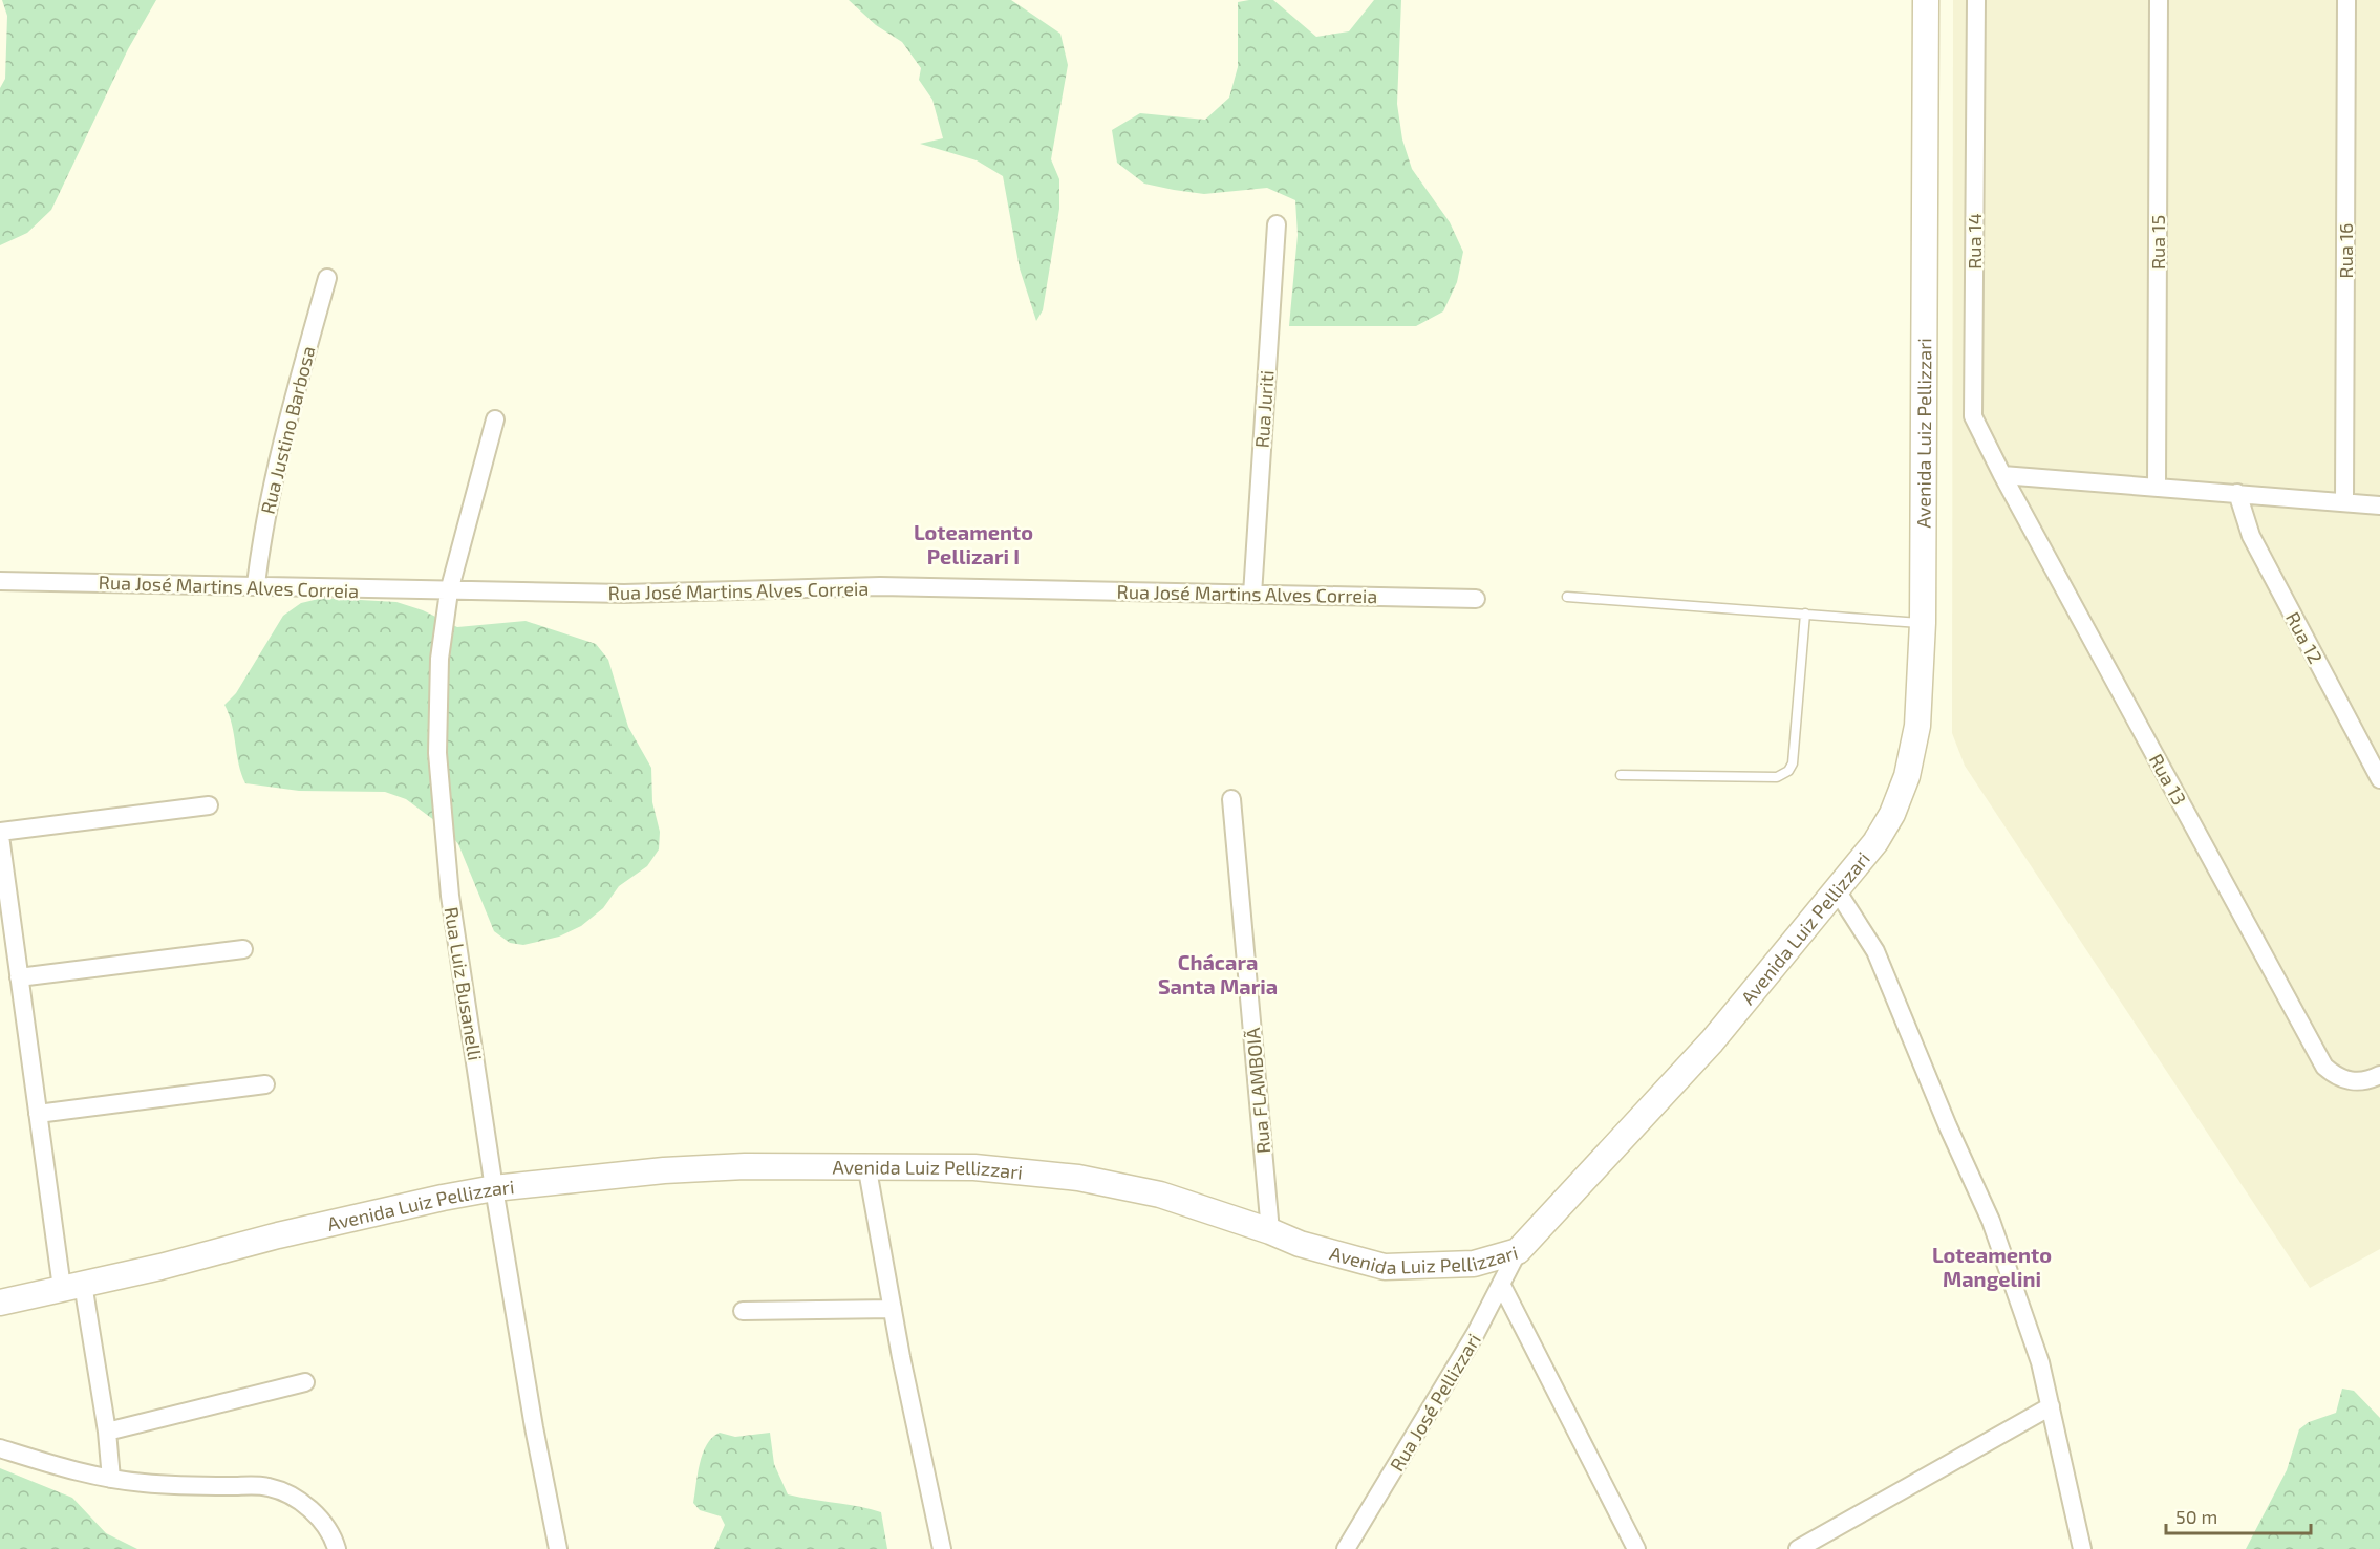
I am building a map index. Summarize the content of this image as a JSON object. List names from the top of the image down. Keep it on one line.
{"streets":{"main road":["Avenida Luiz Pellizzari"],"street":["Rua 14","Rua 15","Rua 16","Rua Juriti","Rua Justino Barbosa","Rua José Martins Alves Correia","Rua 12","Rua 13","Rua Luiz Busanelli","Rua FLAMBOIÃ","Rua José Pellizzari"]},"crossings":[["Rua 14","Rua 13"],["Rua Juriti","Rua José Martins Alves Correia"],["Rua Justino Barbosa","Rua José Martins Alves Correia"],["Avenida Luiz Pellizzari","Rua Luiz Busanelli"],["Avenida Luiz Pellizzari","Rua FLAMBOIÃ"],["Avenida Luiz Pellizzari","Rua José Pellizzari"],["Rua José Martins Alves Correia","Rua Luiz Busanelli"]],"districts":["Loteamento Pellizari I","Chácara Santa Maria","Loteamento Mangelini"],"scale_bar":"50 m"}
